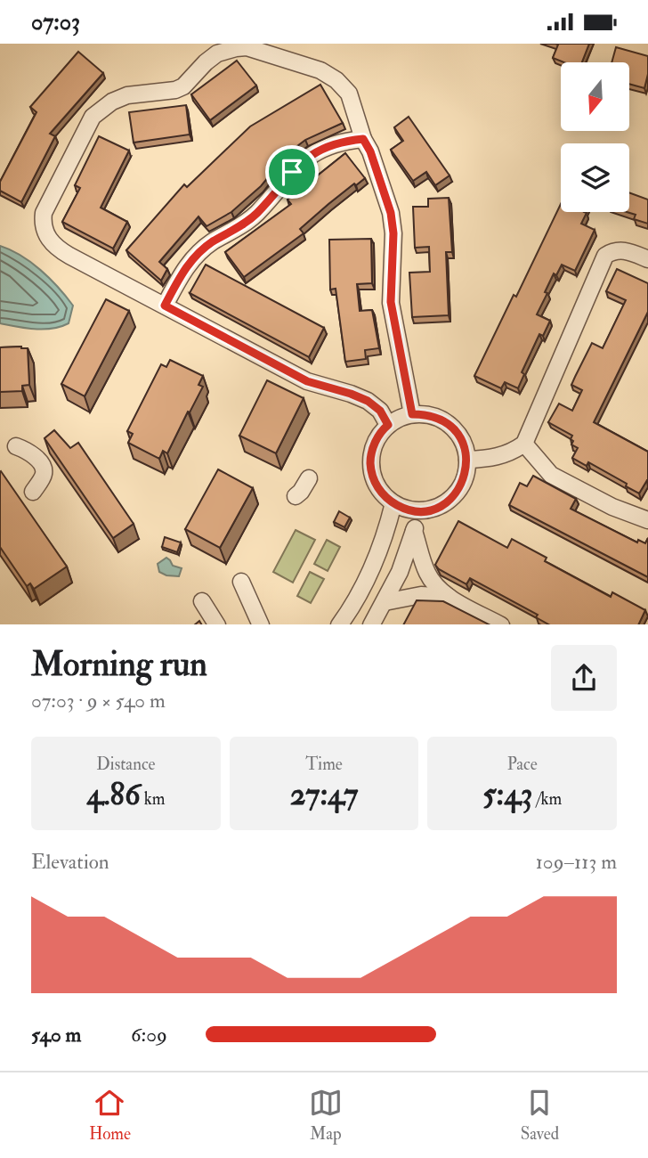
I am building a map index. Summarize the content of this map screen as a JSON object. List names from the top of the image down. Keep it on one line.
{"north":"bottom","page":{"status":"07:03","heading":["Morning run","07:03 · 9 × 540 m"],"stats":[["Distance","4.86 km"],["Time","27:47"],["Pace","5:43 /km"]],"chart":["Elevation","109–113 m"],"list":[{"name":"540 m","note":"6:09"}],"tabs":["Home","Map","Saved"]}}
